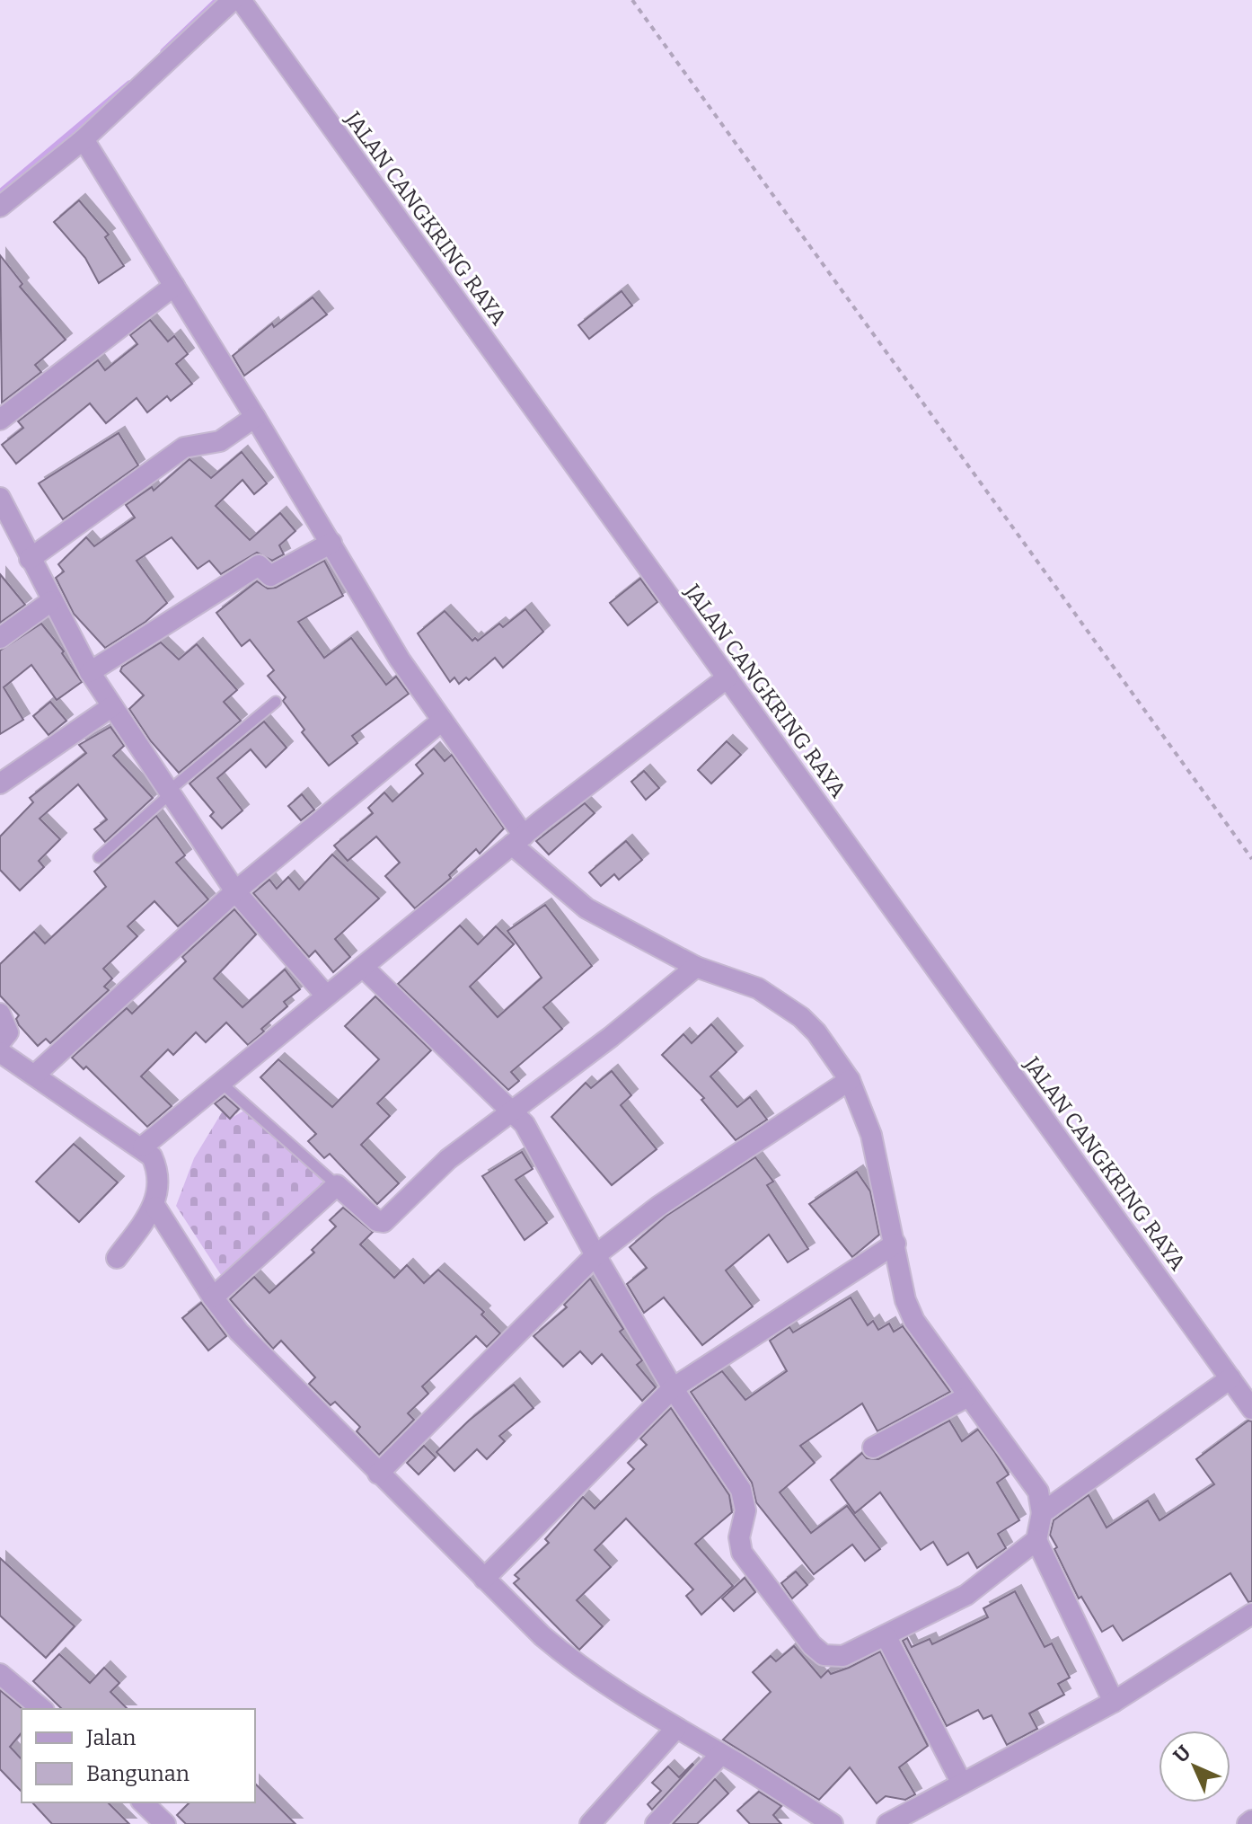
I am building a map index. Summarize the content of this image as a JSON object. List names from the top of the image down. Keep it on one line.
{"streets":{"street":["JALAN CANGKRING RAYA"]},"legend":["Jalan","Bangunan"],"north":"top left"}
